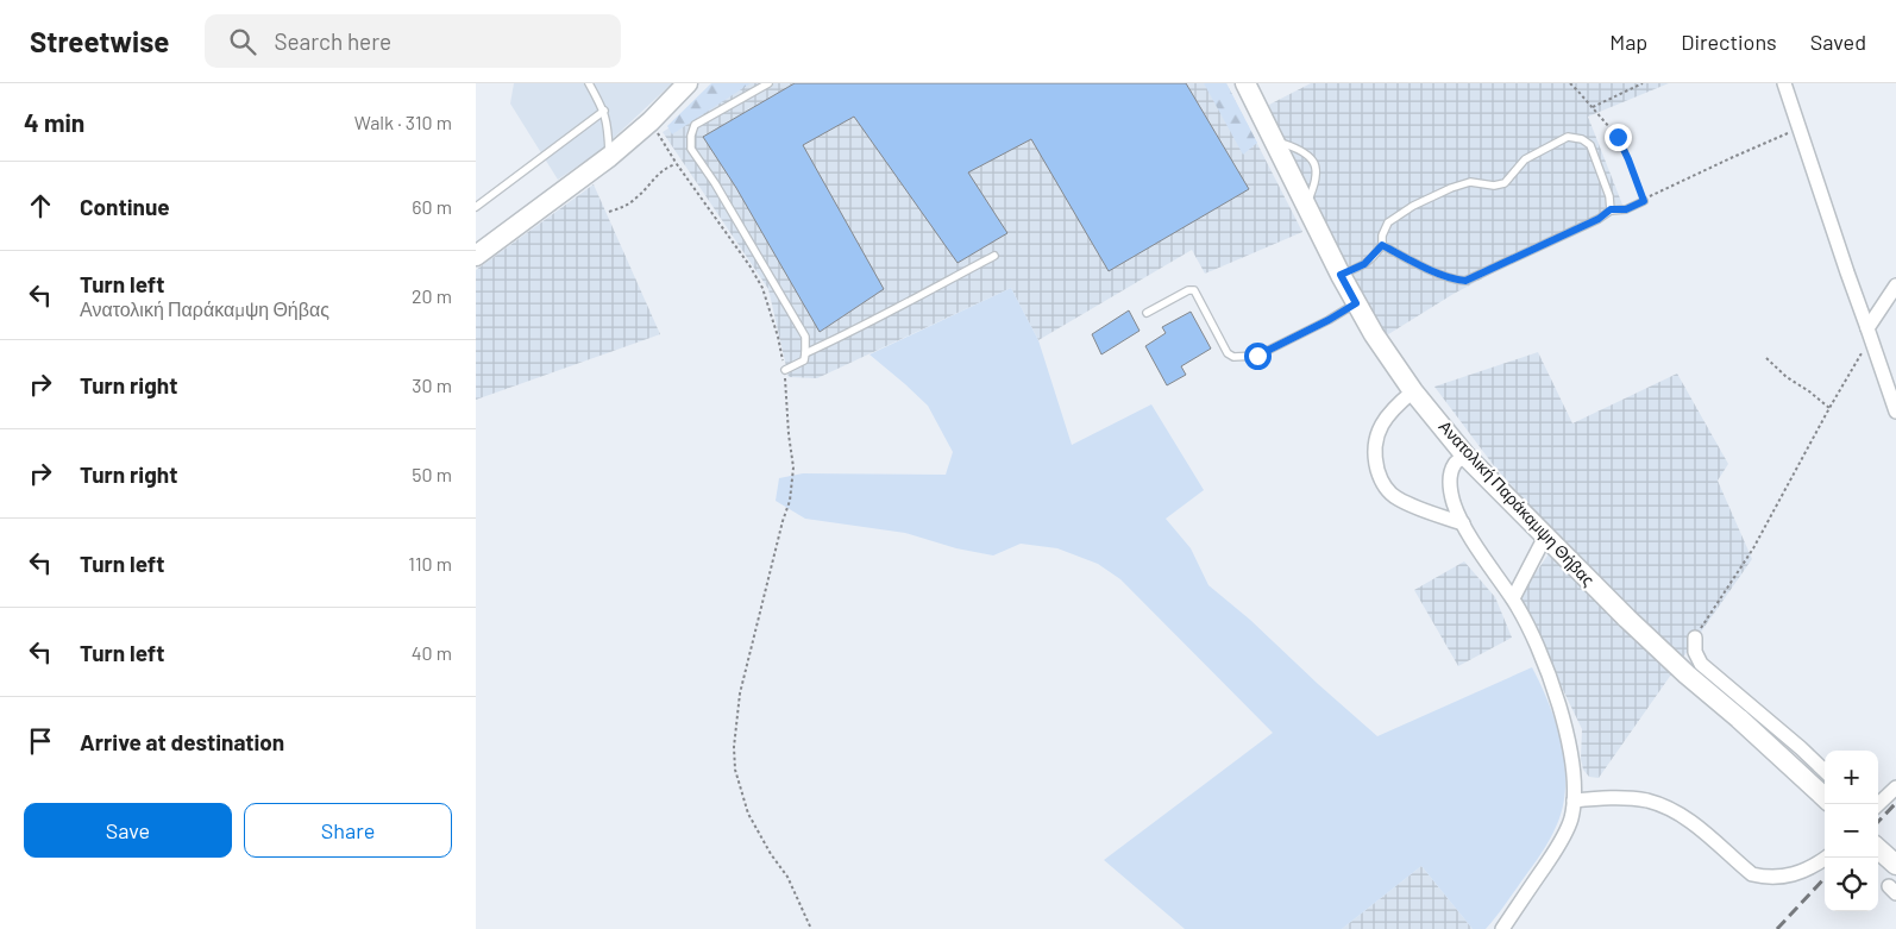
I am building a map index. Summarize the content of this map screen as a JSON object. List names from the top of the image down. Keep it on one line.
{"streets":{"main road":["Ανατολική Παράκαμψη Θήβας"]},"page":{"header":"Streetwise","search":"Search here","nav":["Map","Directions","Saved"],"heading":["4 min","Walk · 310 m"],"list":[["Continue","60 m"],["Turn left","Ανατολική Παράκαμψη Θήβας","20 m"],["Turn right","30 m"],["Turn right","50 m"],["Turn left","110 m"],["Turn left","40 m"],"Arrive at destination"],"map_buttons":["+","−"],"buttons":["Save","Share"]}}
